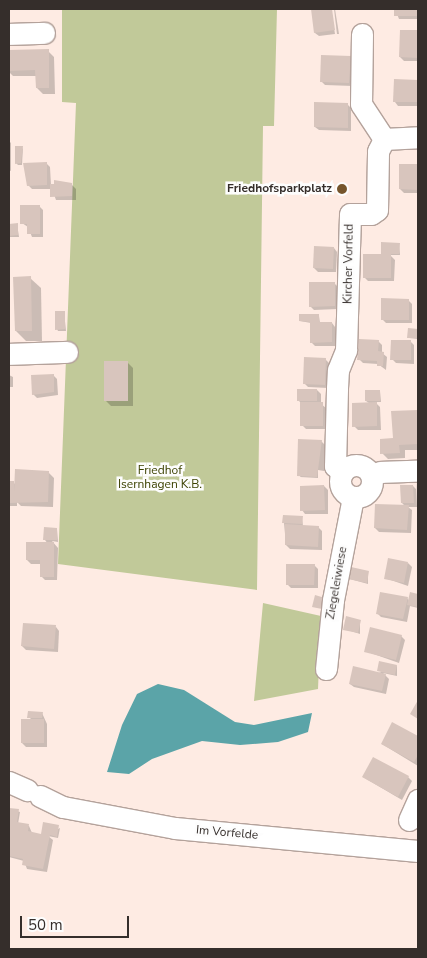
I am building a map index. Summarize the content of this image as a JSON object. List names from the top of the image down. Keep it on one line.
{"streets":{"street":["Kircher Vorfeld","Ziegeleiwiese","Im Vorfelde"]},"crossings":[["Kircher Vorfeld","Ziegeleiwiese"]],"parks":["Friedhof Isernhagen K.B."],"places":["Friedhofsparkplatz"],"scale_bar":"50 m"}
